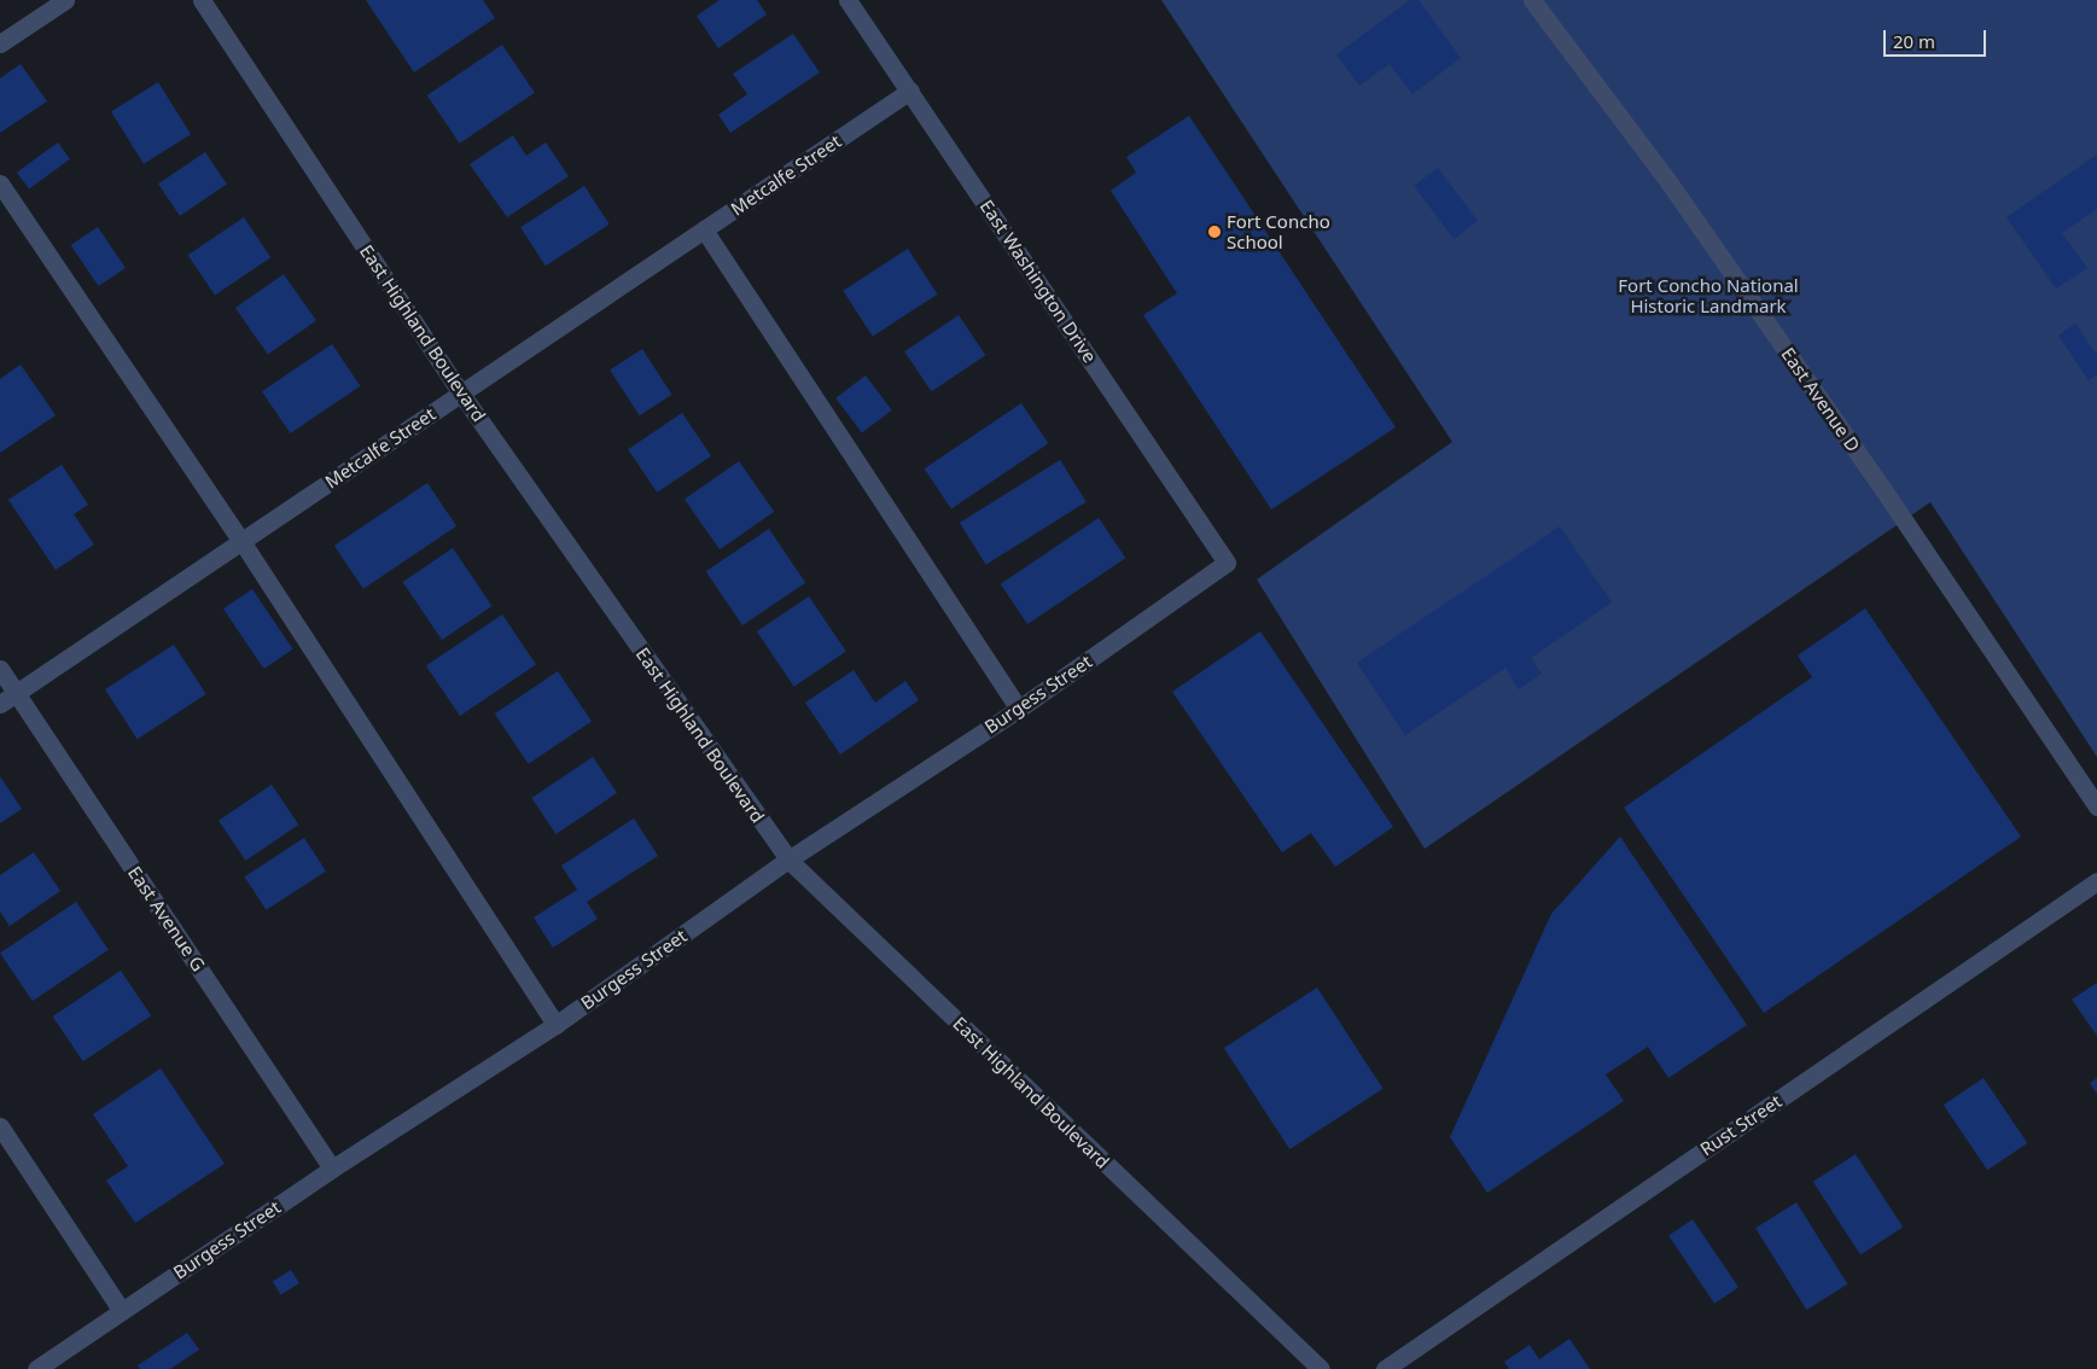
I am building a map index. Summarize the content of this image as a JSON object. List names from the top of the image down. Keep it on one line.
{"streets":{"street":["Metcalfe Street","East Washington Drive","East Highland Boulevard","East Avenue D","Burgess Street","East Avenue G","Rust Street"]},"crossings":[["Metcalfe Street","East Washington Drive"],["Metcalfe Street","East Highland Boulevard"],["Metcalfe Street","East Avenue G"],["East Washington Drive","Burgess Street"],["East Highland Boulevard","Burgess Street"],["Burgess Street","East Avenue G"]],"parks":["Fort Concho National Historic Landmark"],"places":["Fort Concho School"],"scale_bar":"20 m"}
